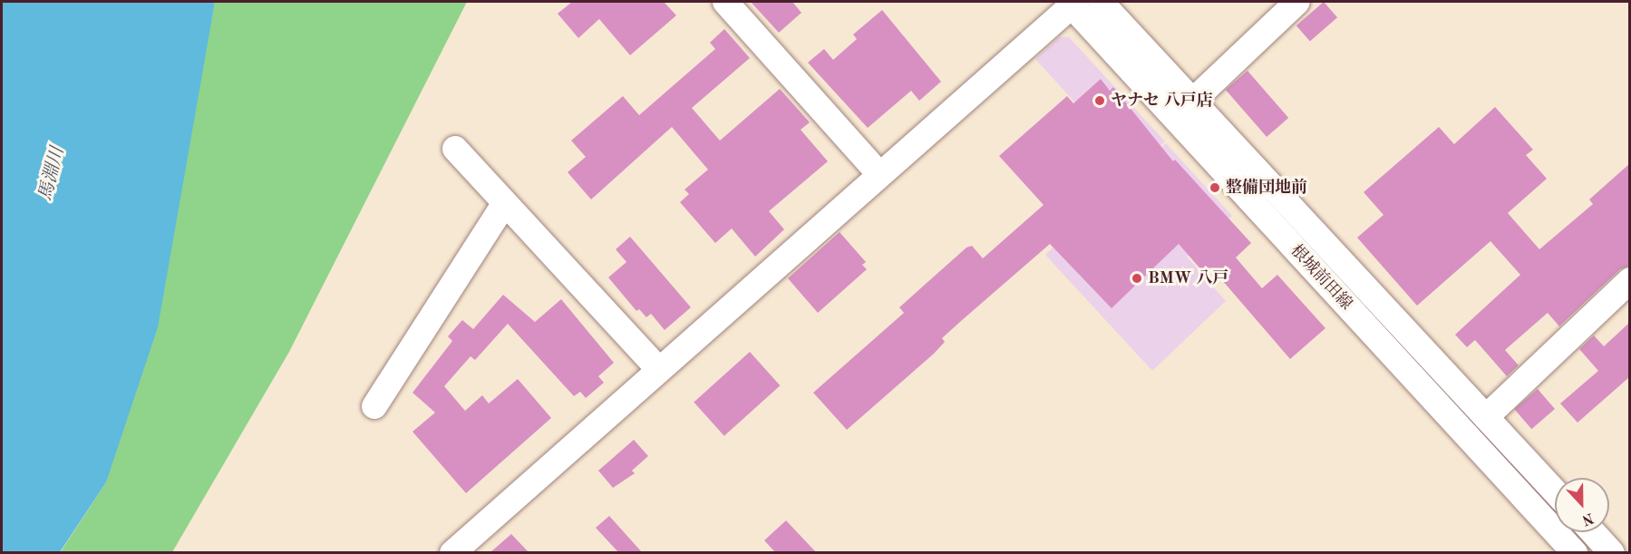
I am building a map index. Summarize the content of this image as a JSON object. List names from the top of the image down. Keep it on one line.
{"streets":{"street":["根城前田線"]},"water":["馬淵川"],"places":["ヤナセ 八戸店","整備団地前","BMW 八戸"],"north":"bottom"}
